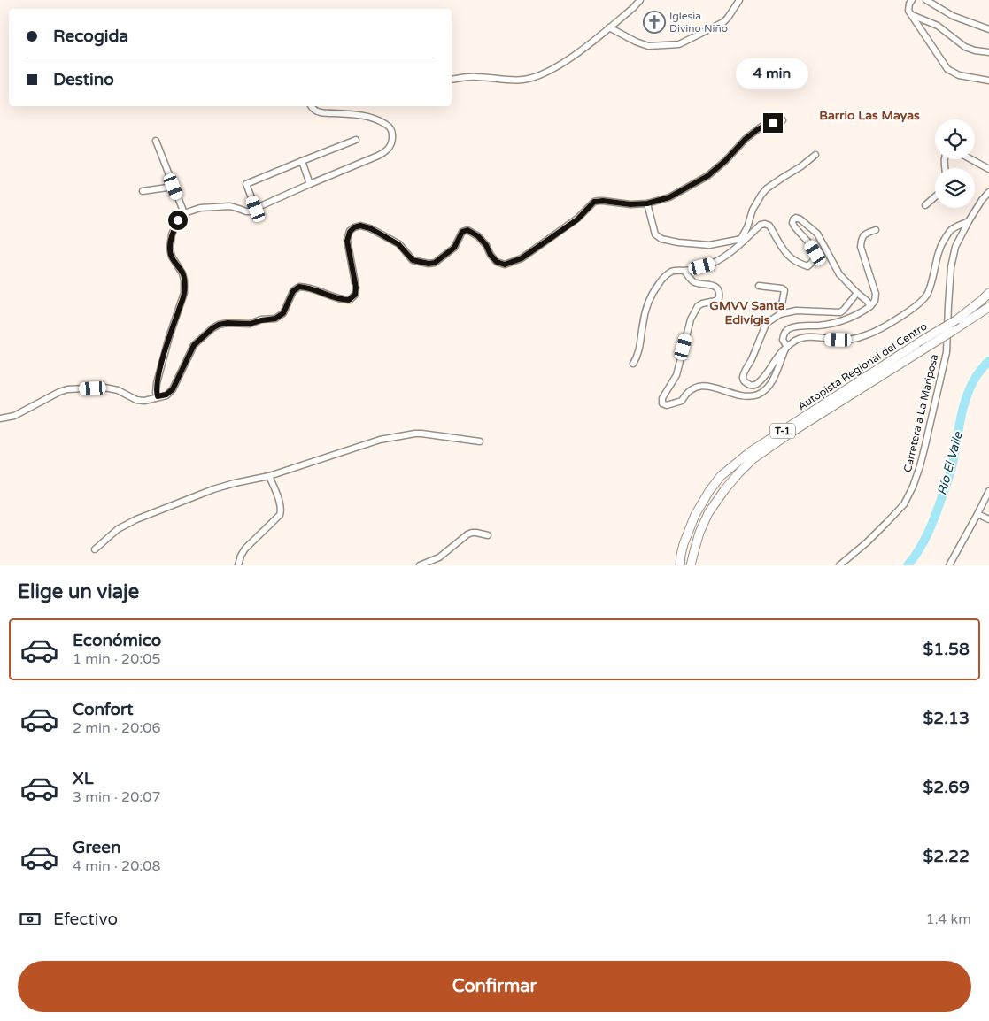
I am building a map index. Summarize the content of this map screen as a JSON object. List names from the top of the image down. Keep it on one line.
{"streets":{"highway":["Autopista Regional del Centro","T-1"],"street":["Carretera a La Mariposa"]},"districts":["Barrio Las Mayas","GMVV Santa Edivígis"],"water":["Río El Valle"],"places":{"church":["Iglesia Divino Niño"]},"page":{"banner":["Recogida","Destino"],"bubble":"4 min","heading":"Elige un viaje","list":[{"name":"Económico","note":"1 min · 20:05","value":"$1.58"},{"name":"Confort","note":"2 min · 20:06","value":"$2.13"},{"name":"XL","note":"3 min · 20:07","value":"$2.69"},{"name":"Green","note":"4 min · 20:08","value":"$2.22"}],"pay":["Efectivo","1.4 km"],"buttons":"Confirmar"}}
